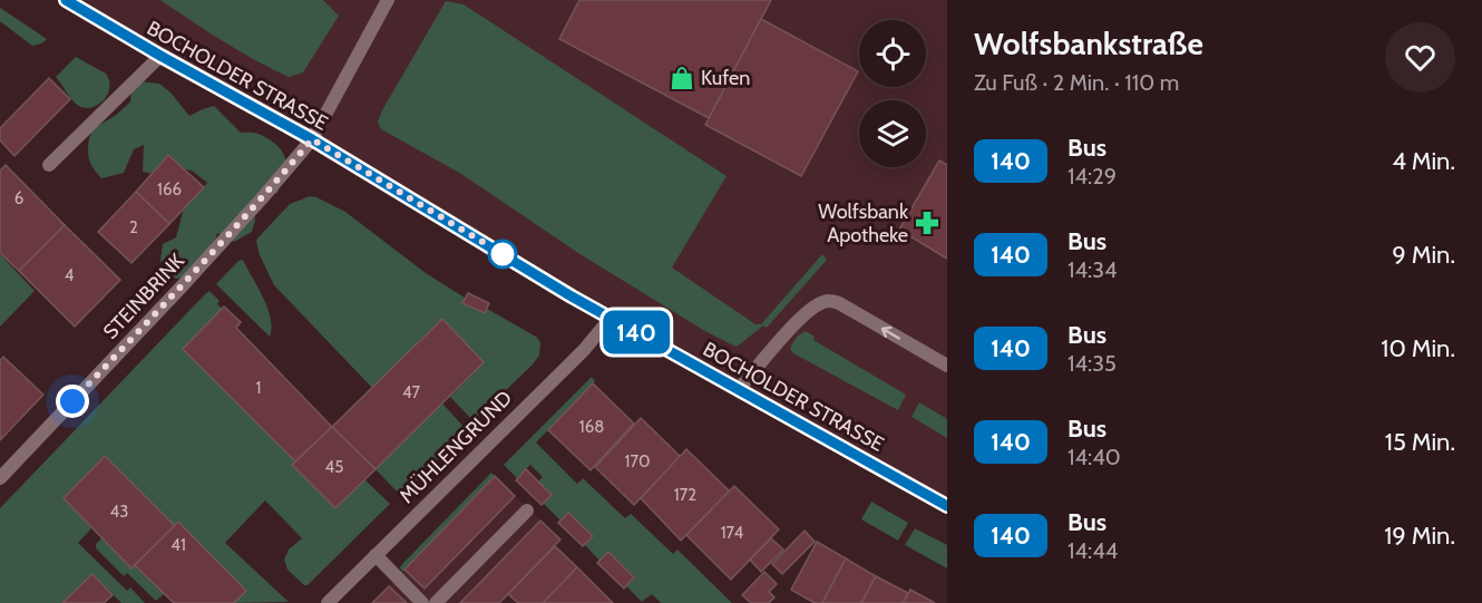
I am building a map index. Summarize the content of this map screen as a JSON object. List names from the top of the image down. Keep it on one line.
{"streets":{"main road":["BOCHOLDER STRASSE"],"street":["STEINBRINK","MÜHLENGRUND"]},"crossings":[["BOCHOLDER STRASSE","STEINBRINK"],["BOCHOLDER STRASSE","MÜHLENGRUND"]],"places":{"shop":["Kufen"],"pharmacy":["Wolfsbank Apotheke"]},"lines":["bus line 140"],"house_numbers":["166","6","2","4","1","47","168","170","45","172","43","174","41"],"page":{"on_map":"140","heading":["Wolfsbankstraße","Zu Fuß · 2 Min. · 110 m"],"list":[{"mark":"140","name":"Bus","note":"14:29","value":"4 Min."},{"mark":"140","name":"Bus","note":"14:34","value":"9 Min."},{"mark":"140","name":"Bus","note":"14:35","value":"10 Min."},{"mark":"140","name":"Bus","note":"14:40","value":"15 Min."},{"mark":"140","name":"Bus","note":"14:44","value":"19 Min."}]}}
